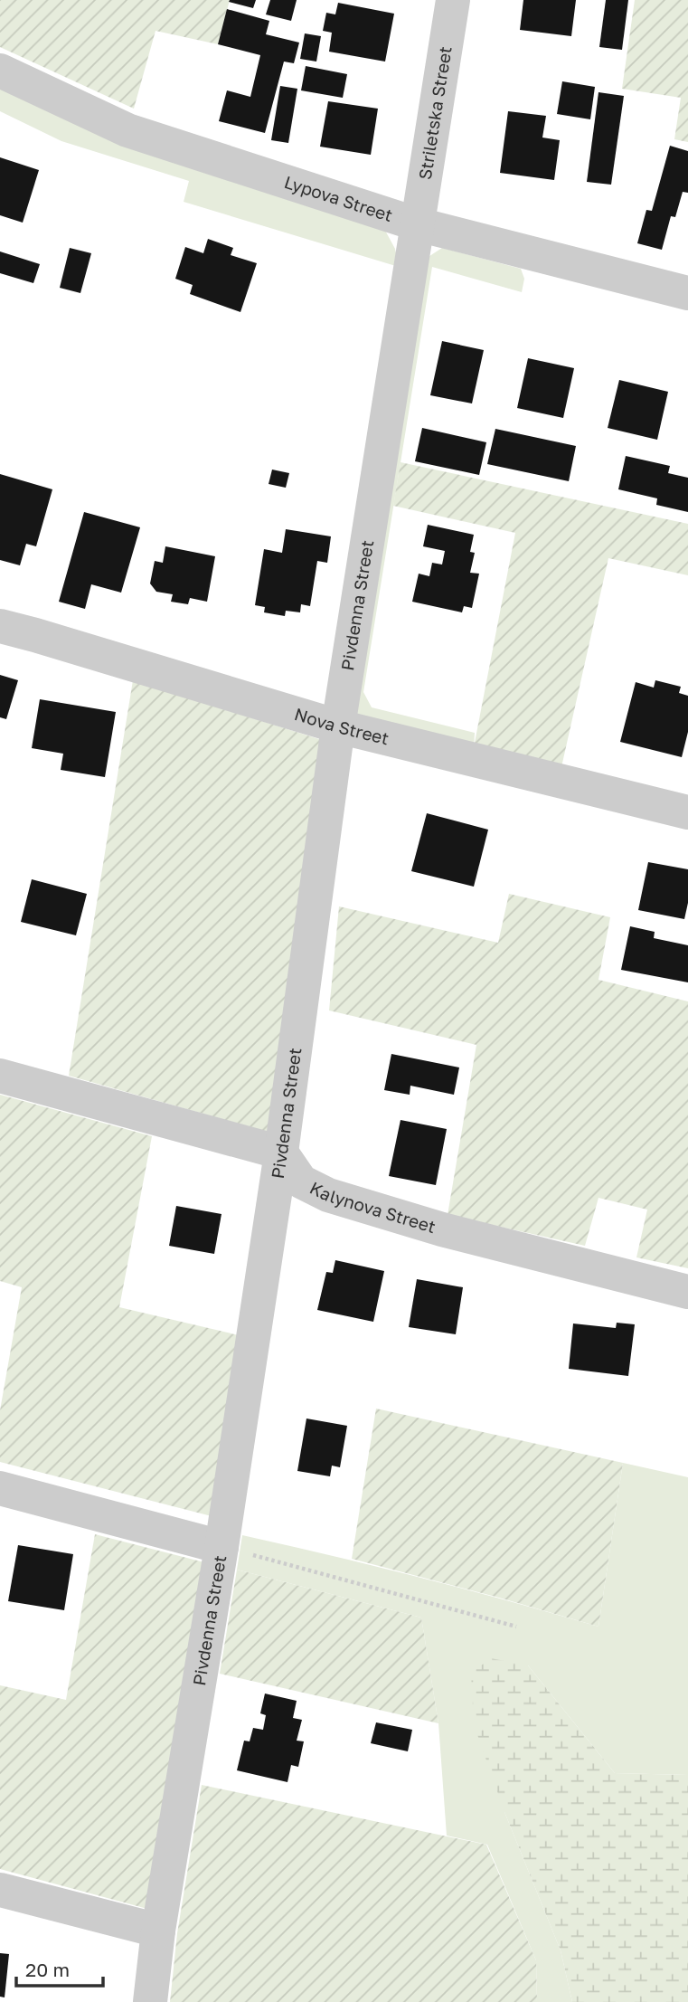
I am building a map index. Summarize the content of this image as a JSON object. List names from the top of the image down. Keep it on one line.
{"streets":{"street":["Striletska Street","Lypova Street","Pivdenna Street","Nova Street","Kalynova Street"]},"crossings":[["Striletska Street","Lypova Street"],["Striletska Street","Pivdenna Street"],["Lypova Street","Pivdenna Street"],["Pivdenna Street","Nova Street"],["Pivdenna Street","Kalynova Street"]],"scale_bar":"20 m"}
